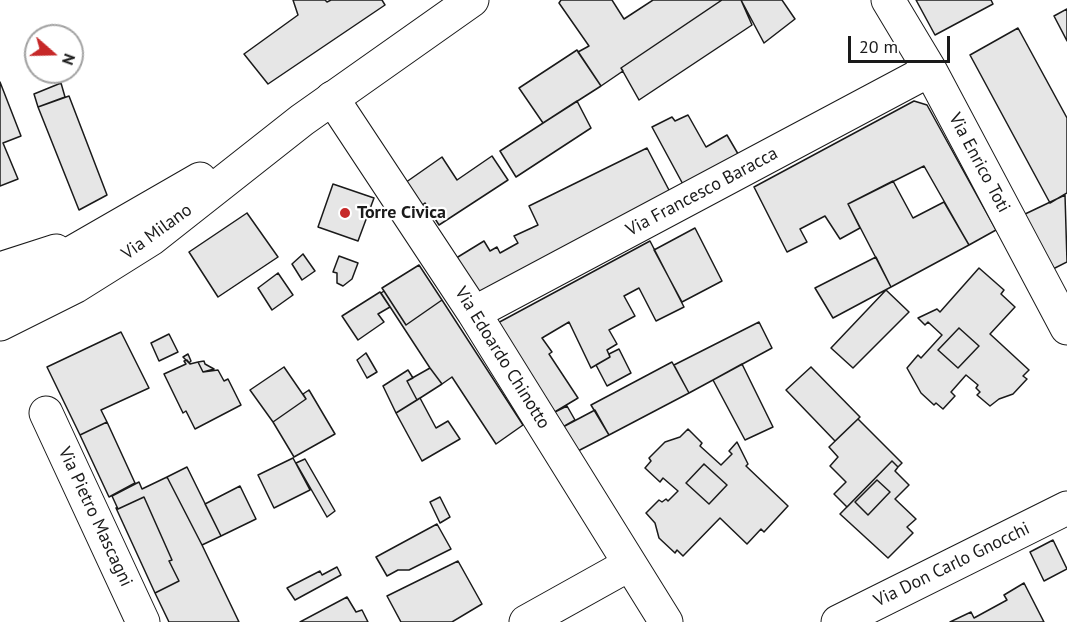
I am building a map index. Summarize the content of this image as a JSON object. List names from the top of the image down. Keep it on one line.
{"streets":{"street":["Via Enrico Toti","Via Francesco Baracca","Via Milano","Via Edoardo Chinotto","Via Pietro Mascagni","Via Don Carlo Gnocchi"]},"crossings":[["Via Enrico Toti","Via Francesco Baracca"],["Via Francesco Baracca","Via Edoardo Chinotto"],["Via Milano","Via Edoardo Chinotto"]],"places":["Torre Civica"],"scale_bar":"20 m","north":"right"}
